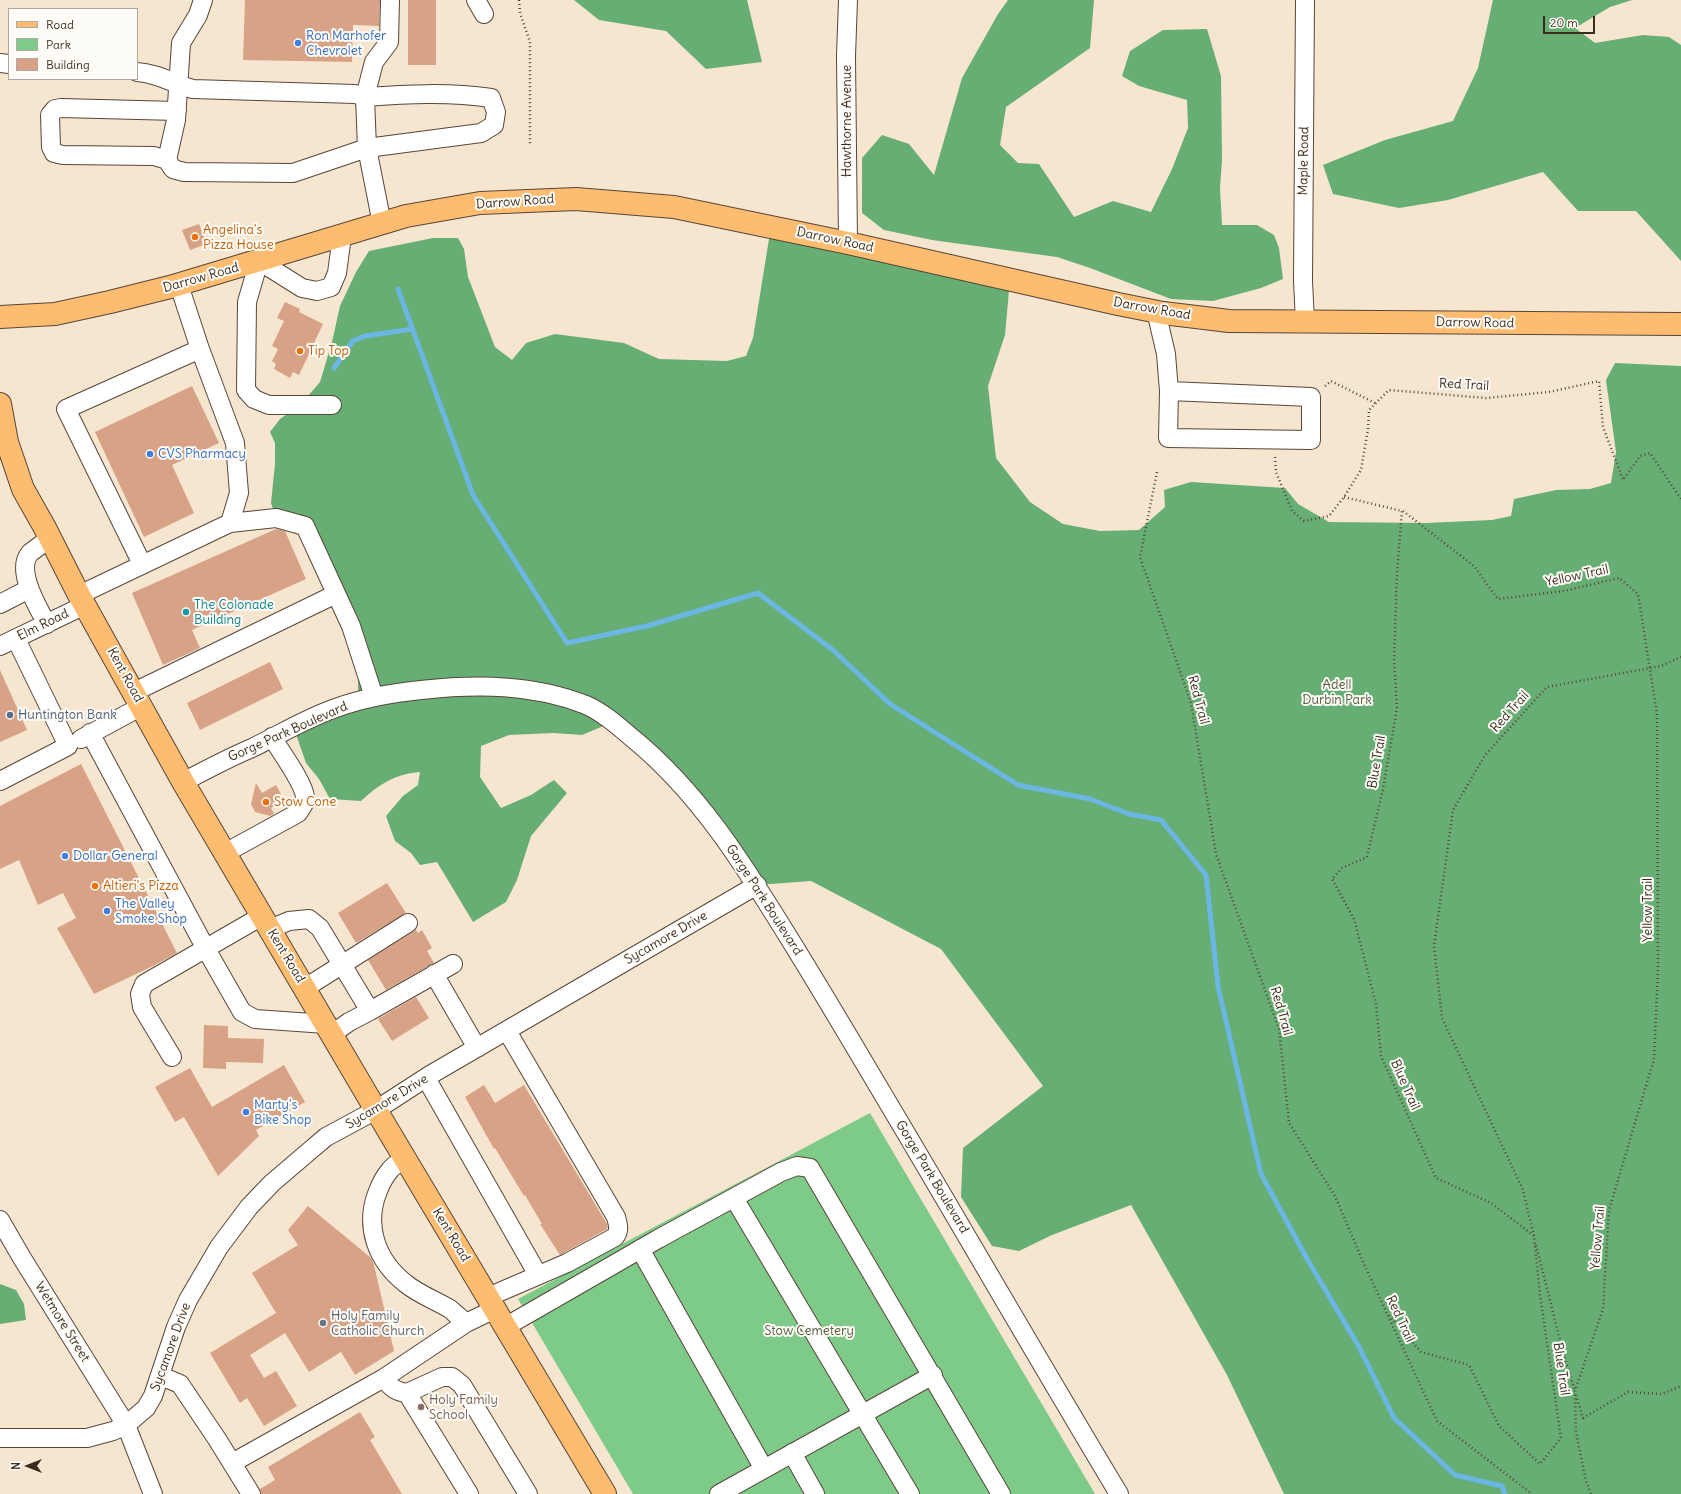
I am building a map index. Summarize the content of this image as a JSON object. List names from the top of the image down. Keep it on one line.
{"streets":{"main road":["Darrow Road","Kent Road"],"street":["Hawthorne Avenue","Maple Road","Elm Road","Gorge Park Boulevard","Sycamore Drive","Wetmore Street"],"path":["Red Trail","Yellow Trail","Blue Trail"]},"crossings":[["Hawthorne Avenue","Darrow Road"],["Maple Road","Darrow Road"],["Red Trail","Yellow Trail"],["Red Trail","Blue Trail"],["Yellow Trail","Blue Trail"],["Elm Road","Kent Road"],["Kent Road","Gorge Park Boulevard"],["Kent Road","Sycamore Drive"],["Gorge Park Boulevard","Sycamore Drive"],["Sycamore Drive","Wetmore Street"]],"parks":["Adell Durbin Park","Stow Cemetery"],"places":["Ron Marhofer Chevrolet","Angelina's Pizza House","Tip Top","CVS Pharmacy","The Colonade Building","Huntington Bank","Stow Cone","Dollar General","Altieri's Pizza","The Valley Smoke Shop","Marty's Bike Shop","Holy Family Catholic Church","Holy Family School"],"legend":["Road","Park","Building"],"scale_bar":"20 m","north":"left"}
